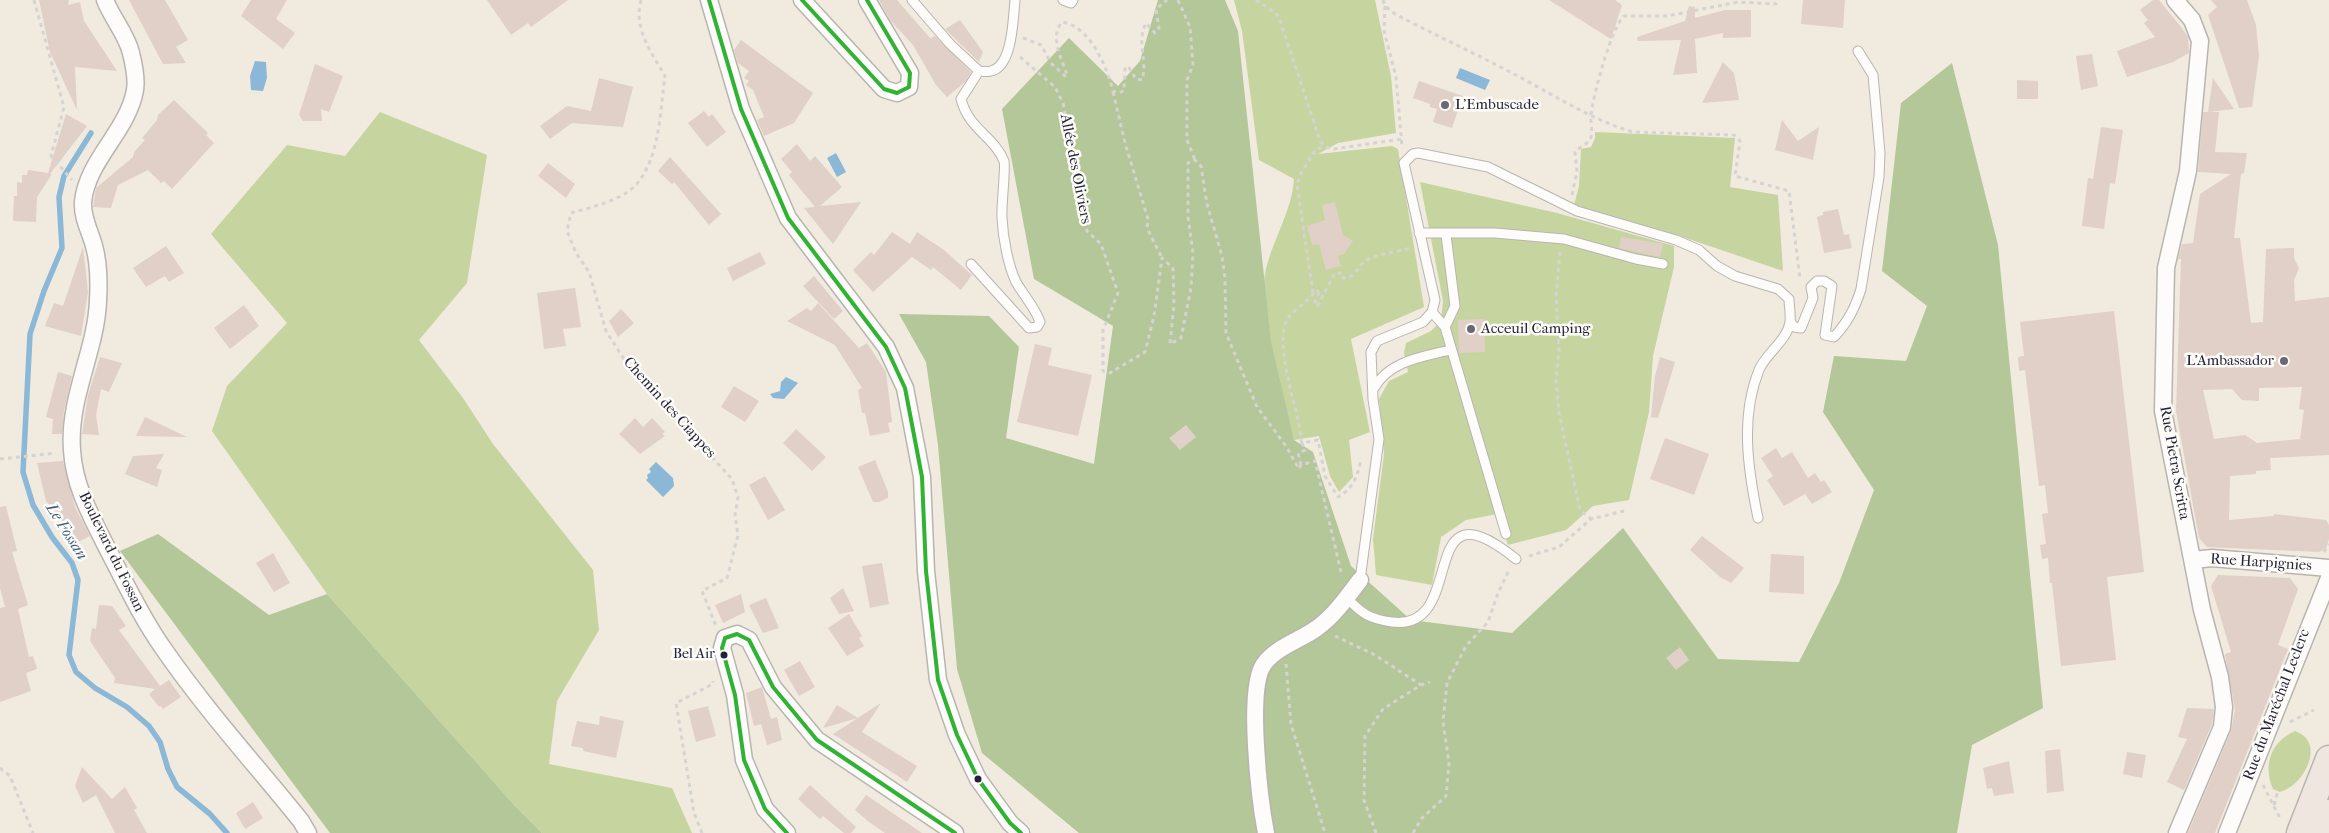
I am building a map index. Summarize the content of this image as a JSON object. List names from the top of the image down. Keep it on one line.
{"streets":{"street":["Rue Pietra Scritta","Boulevard du Fossan","Rue Harpignies","Rue du Maréchal Leclerc"],"path":["Allée des Oliviers","Chemin des Ciappes"]},"crossings":[["Rue Pietra Scritta","Rue Harpignies"]],"water":["Le Fossan"],"places":["L'Embuscade","Acceuil Camping","L'Ambassador","Bel Air"]}
